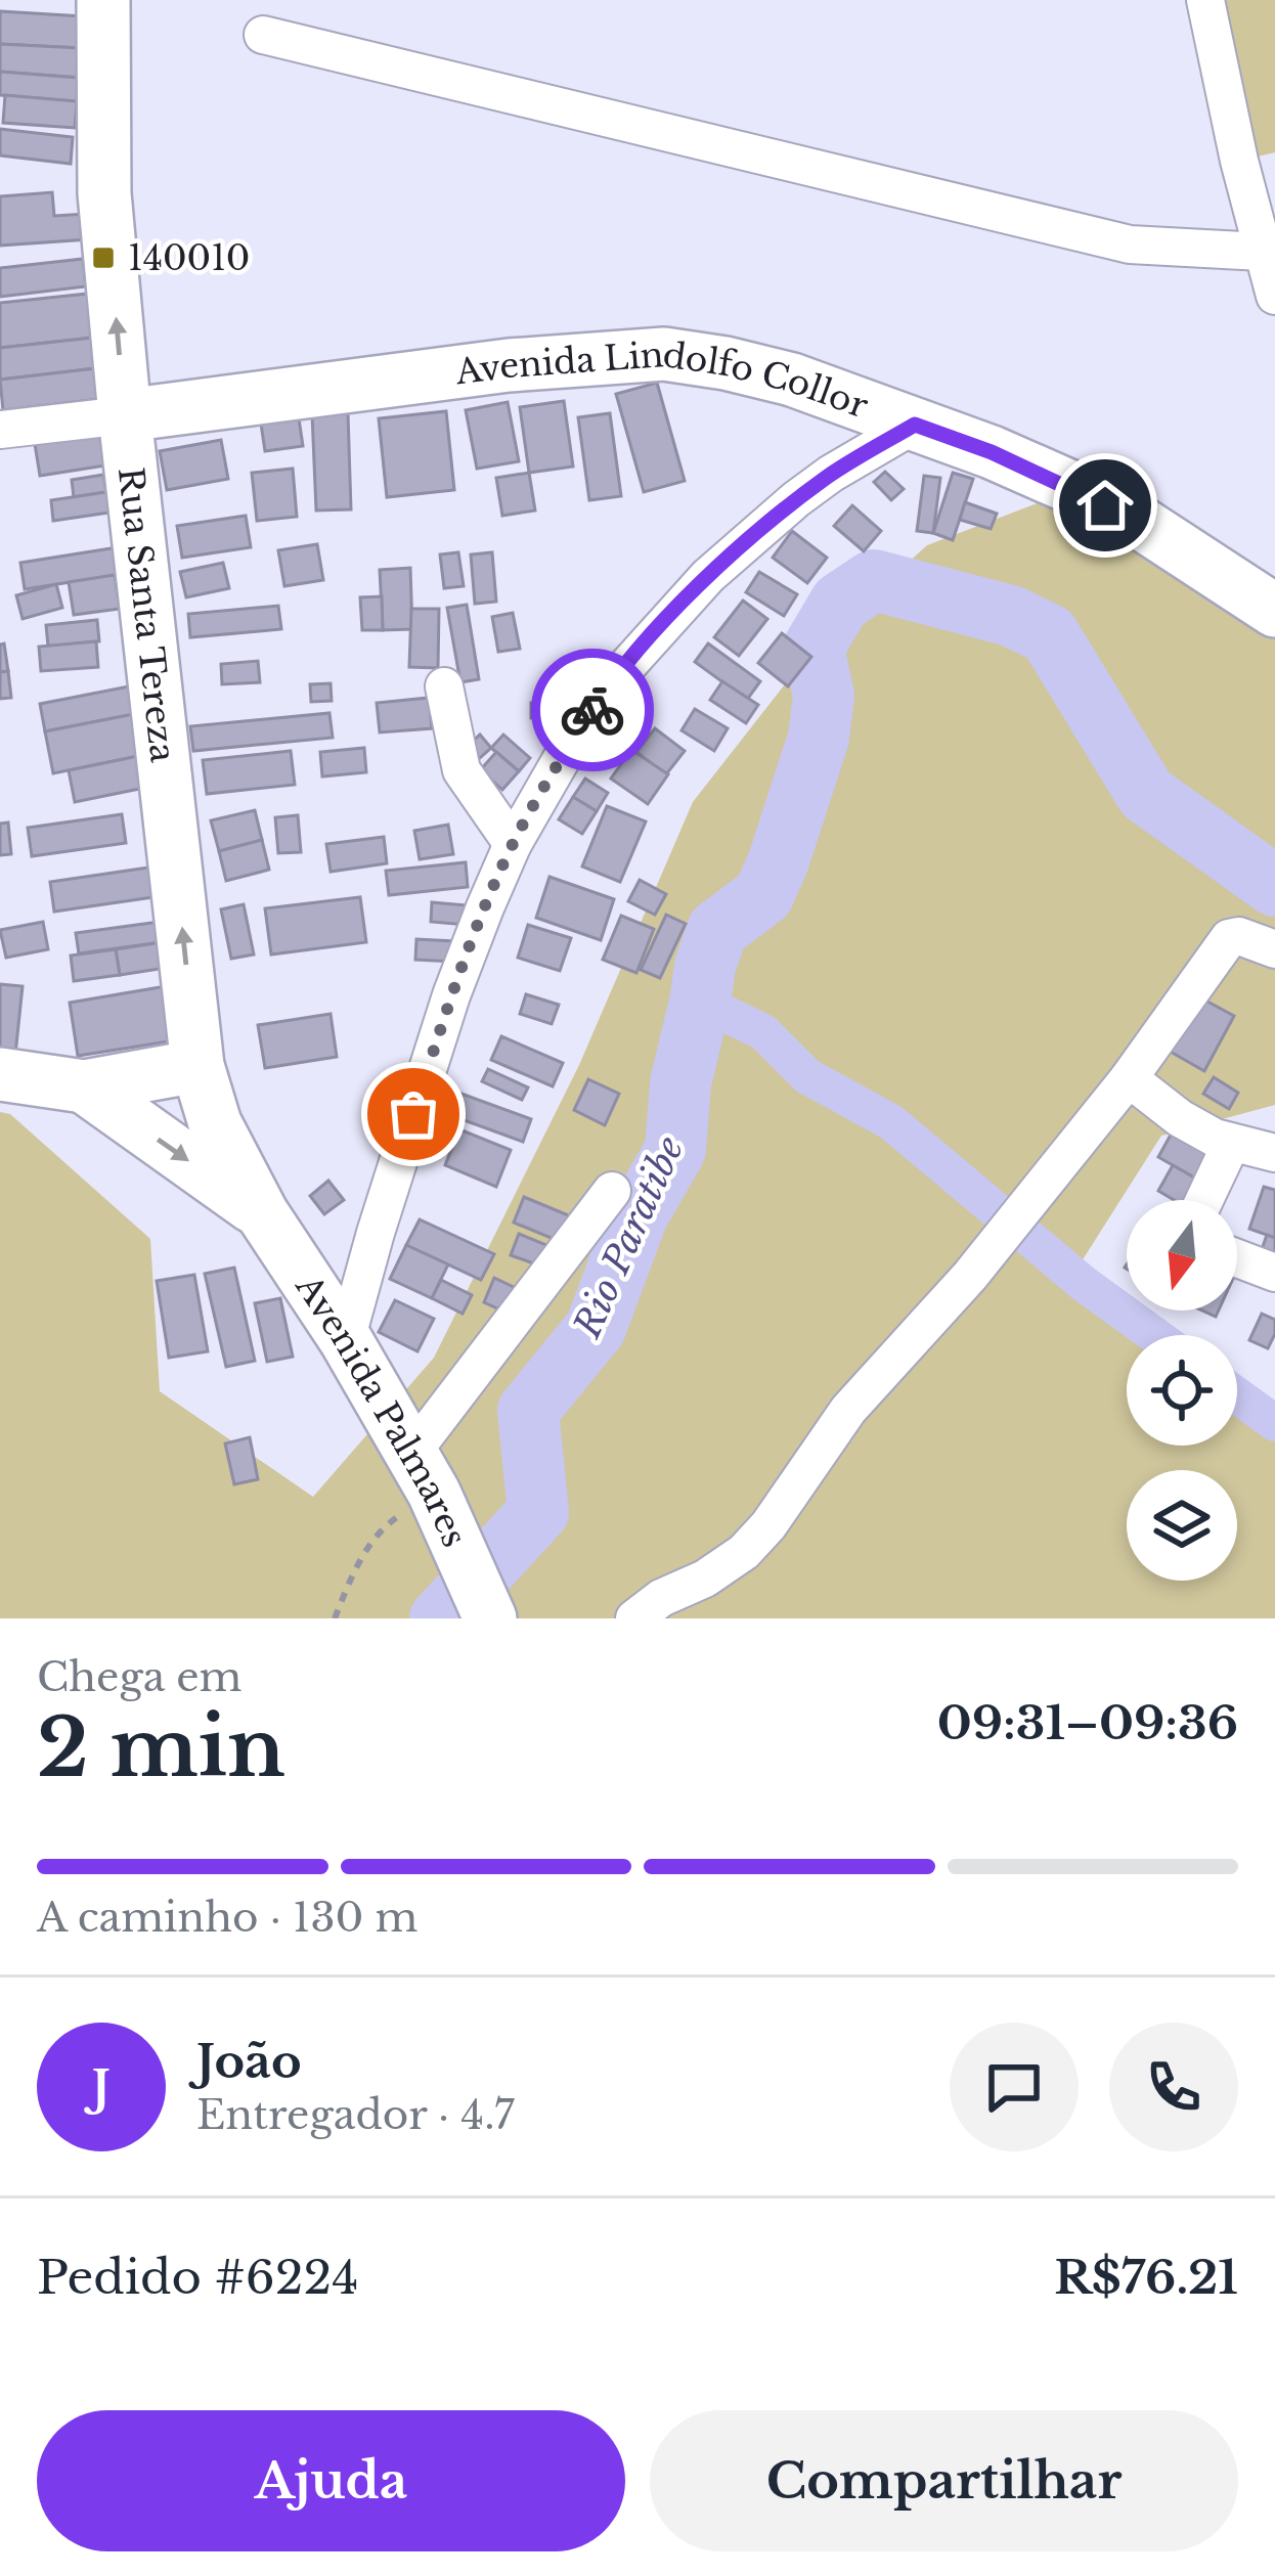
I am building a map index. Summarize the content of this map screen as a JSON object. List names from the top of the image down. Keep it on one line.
{"streets":{"main road":["Avenida Lindolfo Collor","Rua Santa Tereza","Avenida Palmares"]},"crossings":[["Avenida Lindolfo Collor","Rua Santa Tereza"],["Rua Santa Tereza","Avenida Palmares"]],"one_way":["Rua Santa Tereza"],"water":["Rio Paratibe"],"places":{"transit":["140010"]},"north":"bottom","page":{"heading":["2 min","Chega em","09:31–09:36"],"panel":["João","Entregador · 4.7","Pedido #6224","R$76.21"],"bar":"A caminho · 130 m","round":"J","buttons":["Ajuda","Compartilhar"]}}
